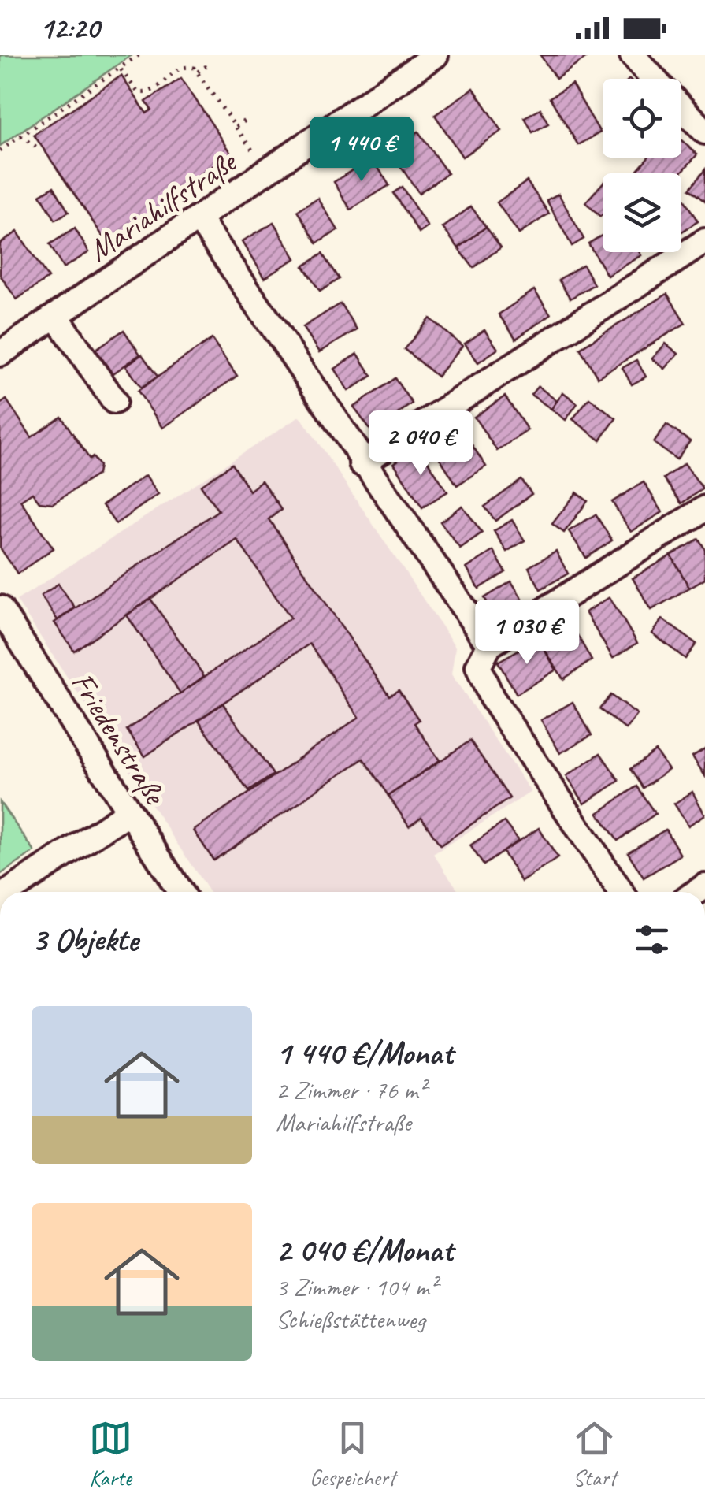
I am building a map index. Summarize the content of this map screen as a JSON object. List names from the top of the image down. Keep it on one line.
{"streets":{"street":["Mariahilfstraße","Friedenstraße"]},"page":{"status":"12:20","price":["1 440 €","2 040 €","1 030 €"],"heading":"3 Objekte","list":[{"name":"1 440 €/Monat","note":"2 Zimmer · 76 m² · Mariahilfstraße"},{"name":"2 040 €/Monat","note":"3 Zimmer · 104 m² · Schießstättenweg"}],"tabs":["Karte","Gespeichert","Start"]}}
